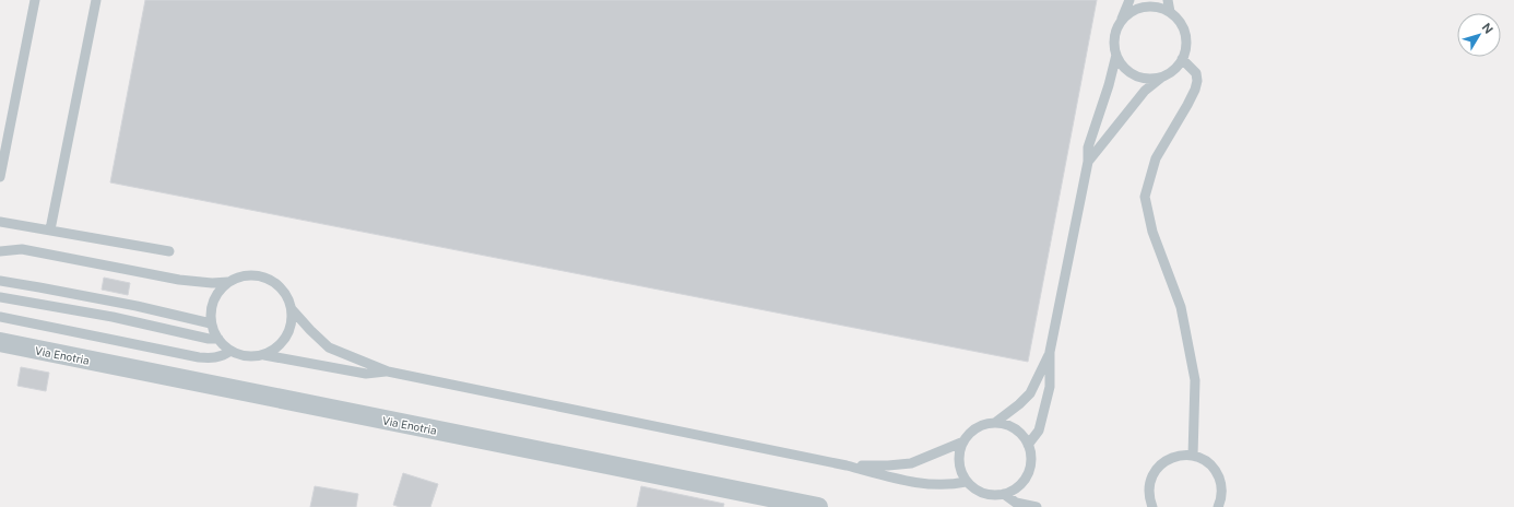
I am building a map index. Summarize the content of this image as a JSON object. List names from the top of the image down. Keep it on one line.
{"streets":{"street":["Via Enotria"]},"north":"top right"}
